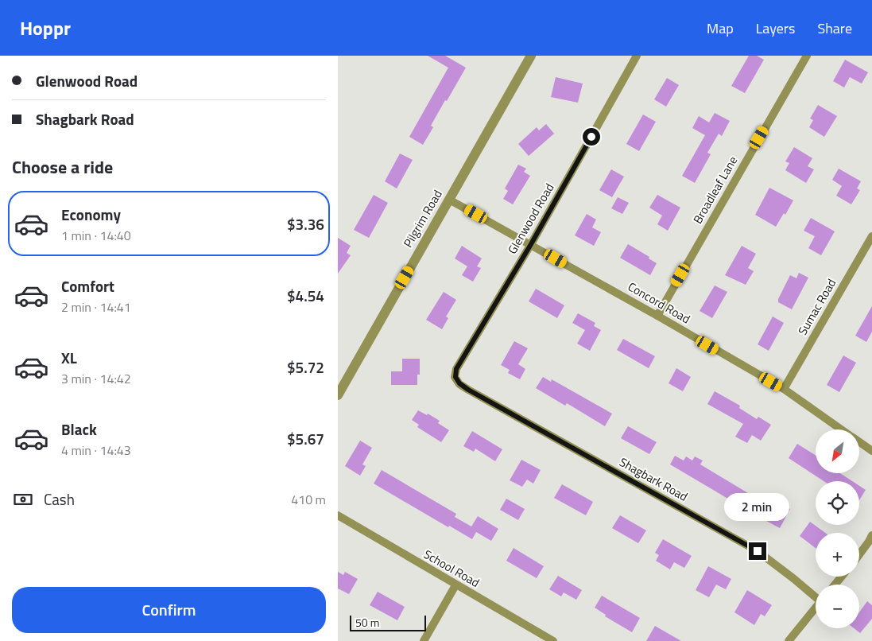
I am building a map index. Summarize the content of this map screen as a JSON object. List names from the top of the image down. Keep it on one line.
{"streets":{"street":["Broadleaf Lane","Pilgrim Road","Glenwood Road","Concord Road","Sumac Road","Shagbark Road","School Road"]},"crossings":[["Broadleaf Lane","Concord Road"],["Pilgrim Road","Concord Road"],["Glenwood Road","Concord Road"],["Glenwood Road","Shagbark Road"],["Concord Road","Sumac Road"]],"scale_bar":"50 m","north":"bottom left","page":{"header":"Hoppr","nav":["Map","Layers","Share"],"banner":["Glenwood Road","Shagbark Road"],"heading":"Choose a ride","list":[{"name":"Economy","note":"1 min · 14:40","value":"$3.36"},{"name":"Comfort","note":"2 min · 14:41","value":"$4.54"},{"name":"XL","note":"3 min · 14:42","value":"$5.72"},{"name":"Black","note":"4 min · 14:43","value":"$5.67"}],"map_buttons":["+","−"],"pay":["Cash","410 m"],"bubble":"2 min","buttons":"Confirm","scale":"50 m"}}
